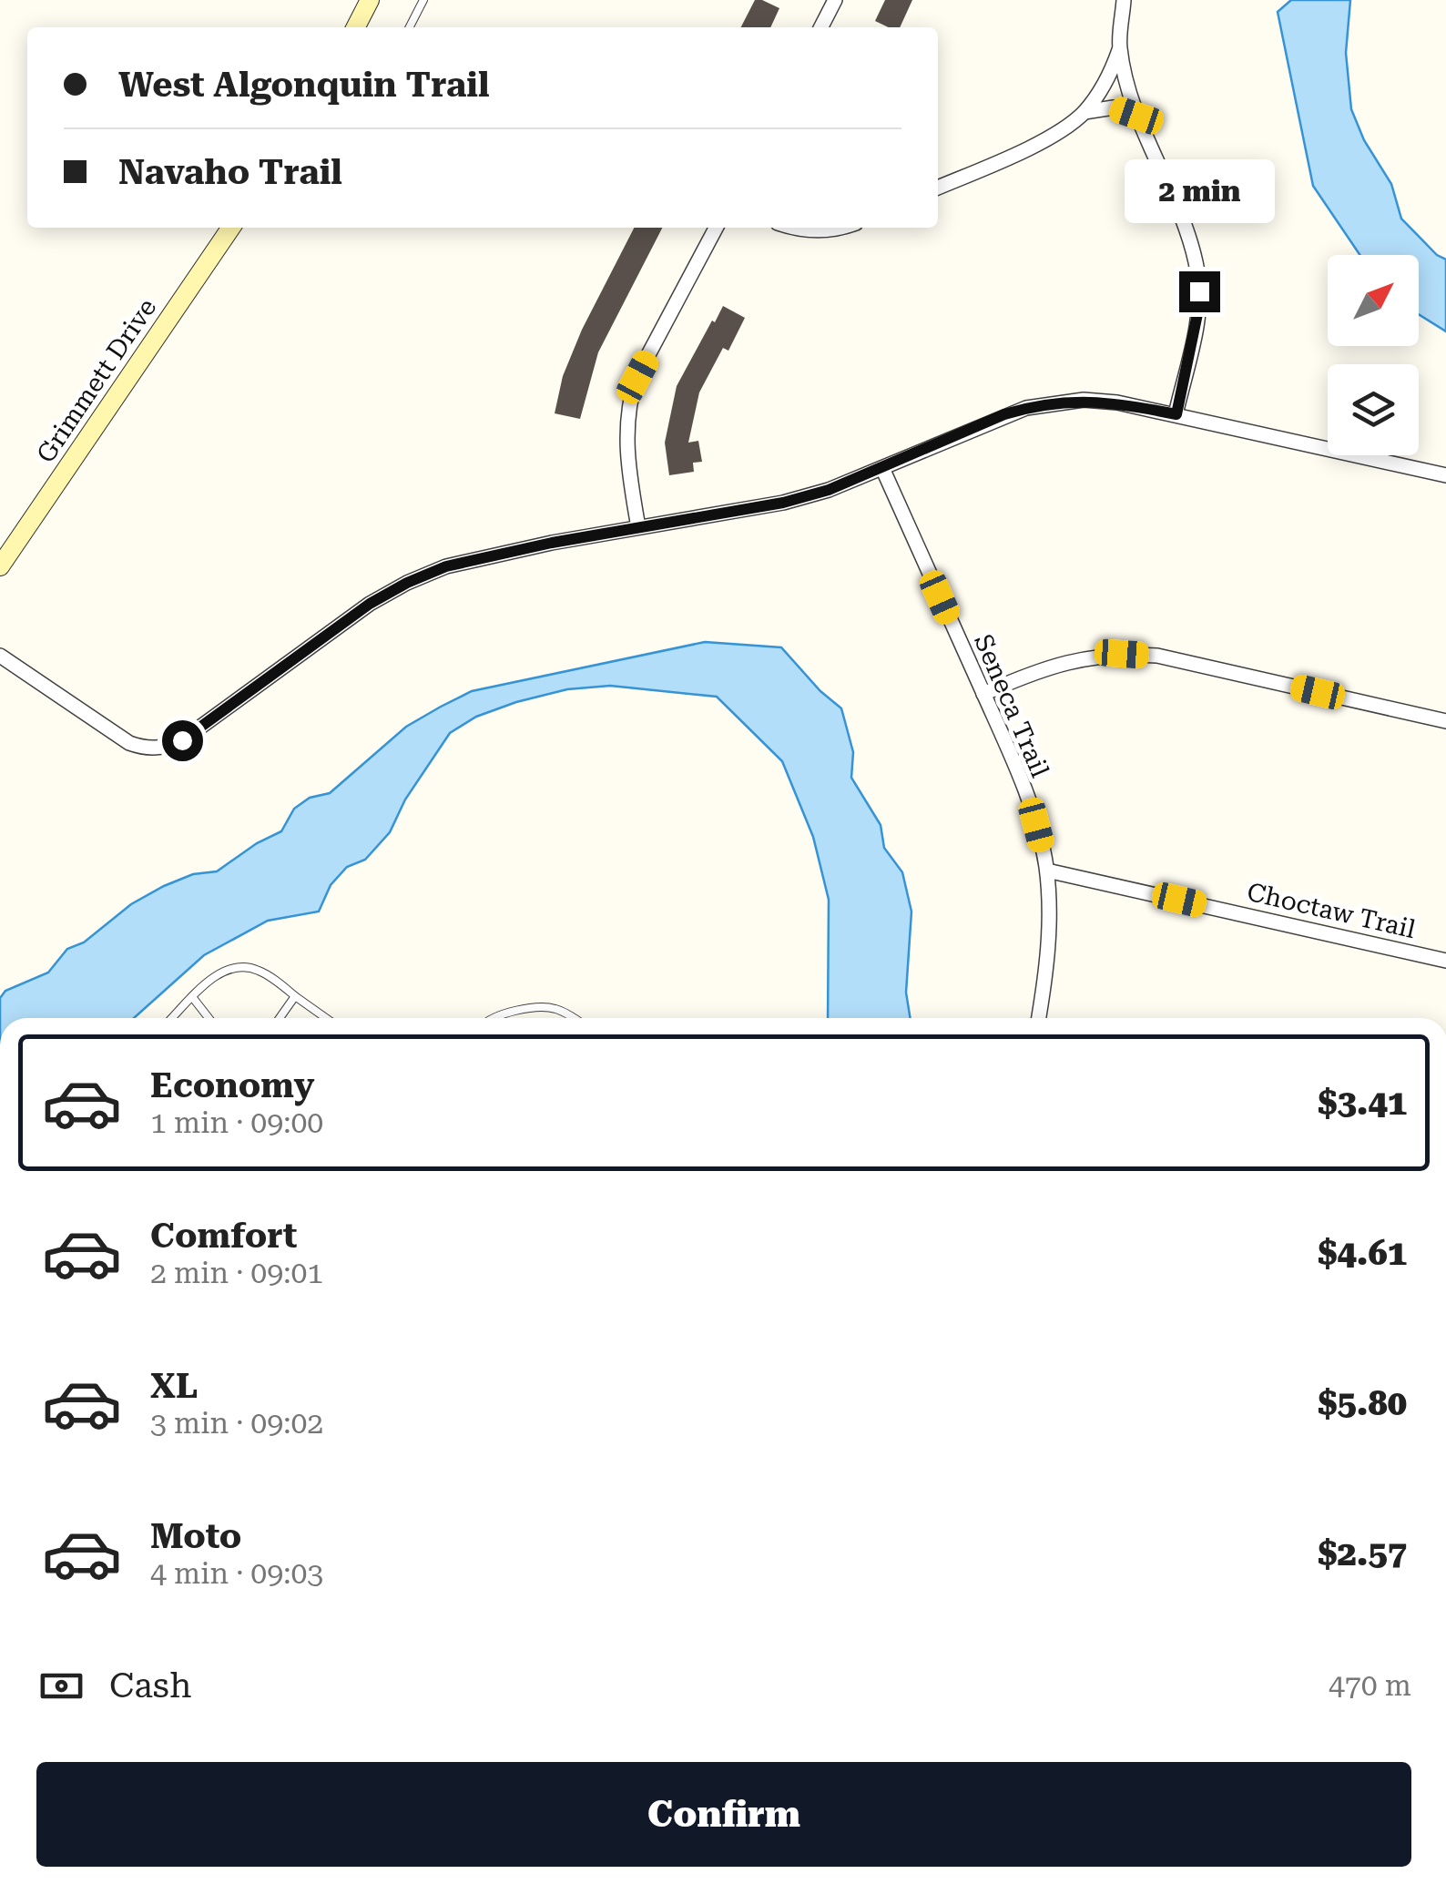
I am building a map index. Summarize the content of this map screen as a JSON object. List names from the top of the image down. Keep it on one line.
{"streets":{"main road":["Grimmett Drive"],"street":["Seneca Trail","Choctaw Trail"]},"crossings":[["Seneca Trail","Choctaw Trail"]],"north":"top right","page":{"banner":["West Algonquin Trail","Navaho Trail"],"bubble":"2 min","list":[{"name":"Economy","note":"1 min · 09:00","value":"$3.41"},{"name":"Comfort","note":"2 min · 09:01","value":"$4.61"},{"name":"XL","note":"3 min · 09:02","value":"$5.80"},{"name":"Moto","note":"4 min · 09:03","value":"$2.57"}],"pay":["Cash","470 m"],"buttons":"Confirm"}}
